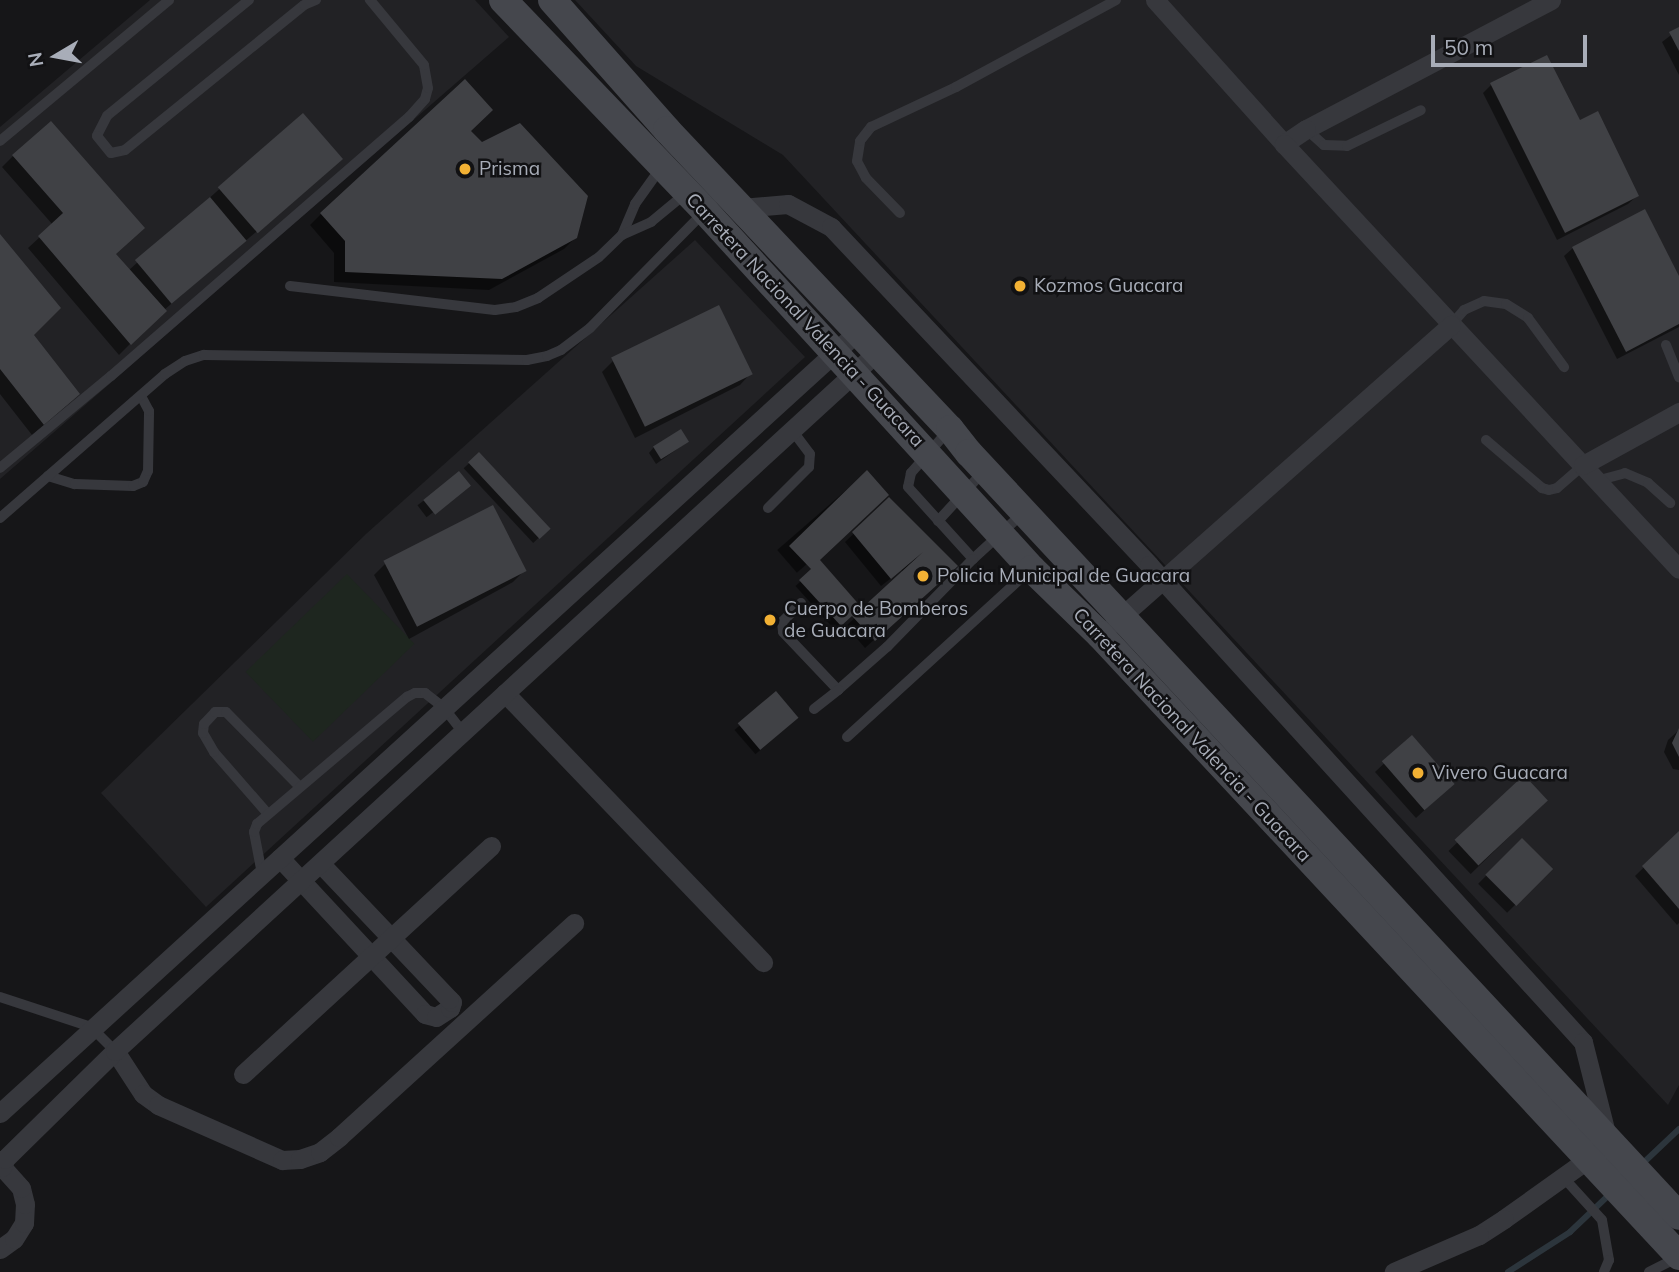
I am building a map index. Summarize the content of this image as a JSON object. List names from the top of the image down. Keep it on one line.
{"streets":{"main road":["Carretera Nacional Valencia - Guacara"]},"places":["Prisma","Kozmos Guacara","Policia Municipal de Guacara","Cuerpo de Bomberos de Guacara","Vivero Guacara"],"scale_bar":"50 m","north":"left"}
